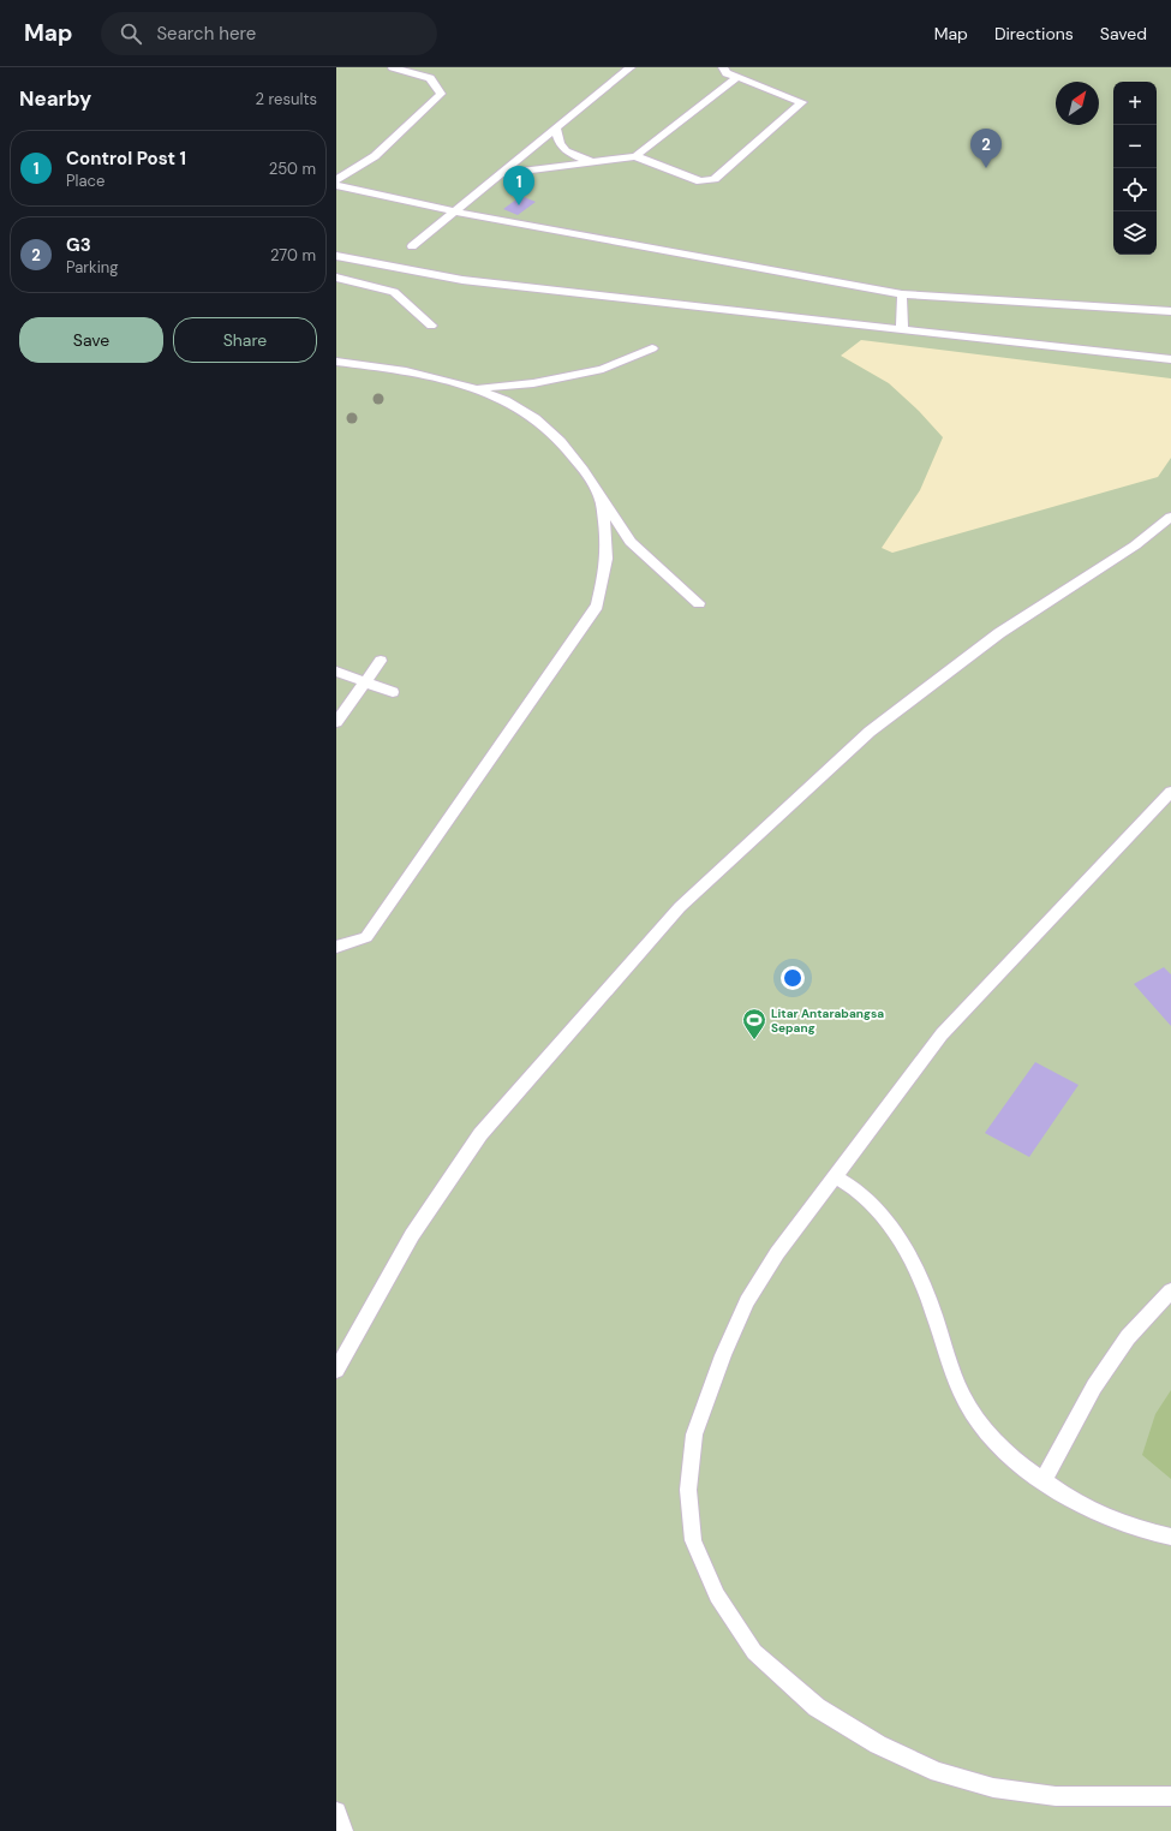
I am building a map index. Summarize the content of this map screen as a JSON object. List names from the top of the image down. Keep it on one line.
{"places":{"sports":["Litar Antarabangsa Sepang"]},"north":"top right","page":{"header":"Map","search":"Search here","nav":["Map","Directions","Saved"],"heading":["Nearby","2 results"],"map_buttons":["+","−"],"pins":["2","1"],"list":[{"mark":"1","name":"Control Post 1","note":"Place","value":"250 m"},{"mark":"2","name":"G3","note":"Parking","value":"270 m"}],"buttons":["Save","Share"]}}
